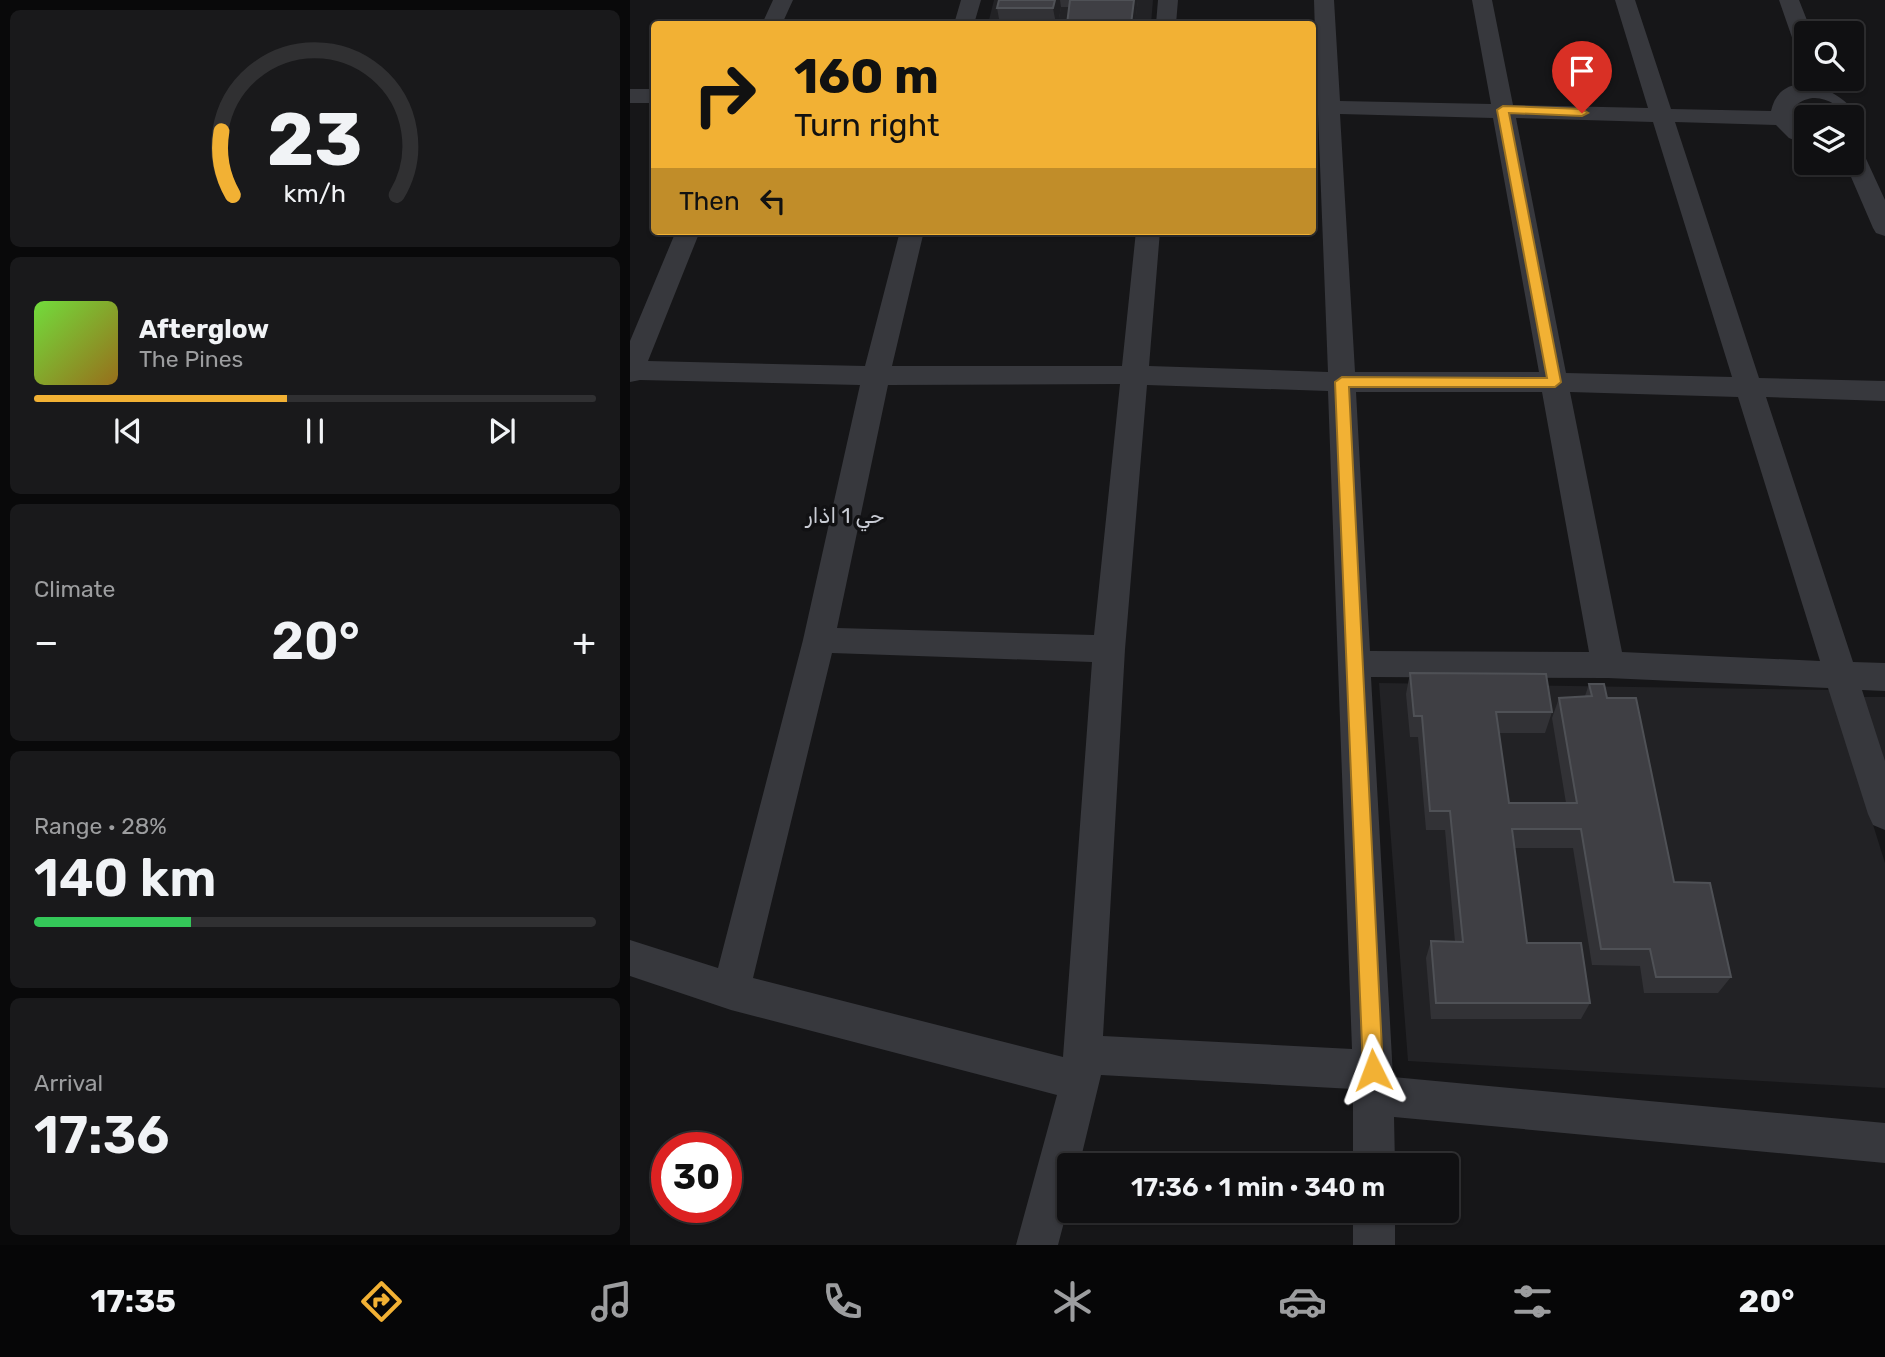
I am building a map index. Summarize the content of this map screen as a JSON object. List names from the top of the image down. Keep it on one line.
{"districts":["حي 1 اذار"],"page":{"turn":["160 m","Turn right"],"then":"Then","song":["Afterglow","The Pines"],"tile":["Climate",["Range · 28%","140 km"],["Arrival","17:36"]],"heat":["−","20°","+"],"limit":"30","trip":"17:36 · 1 min · 340 m","tabs":["17:35","20°"],"gauge":["23","km/h"]}}
